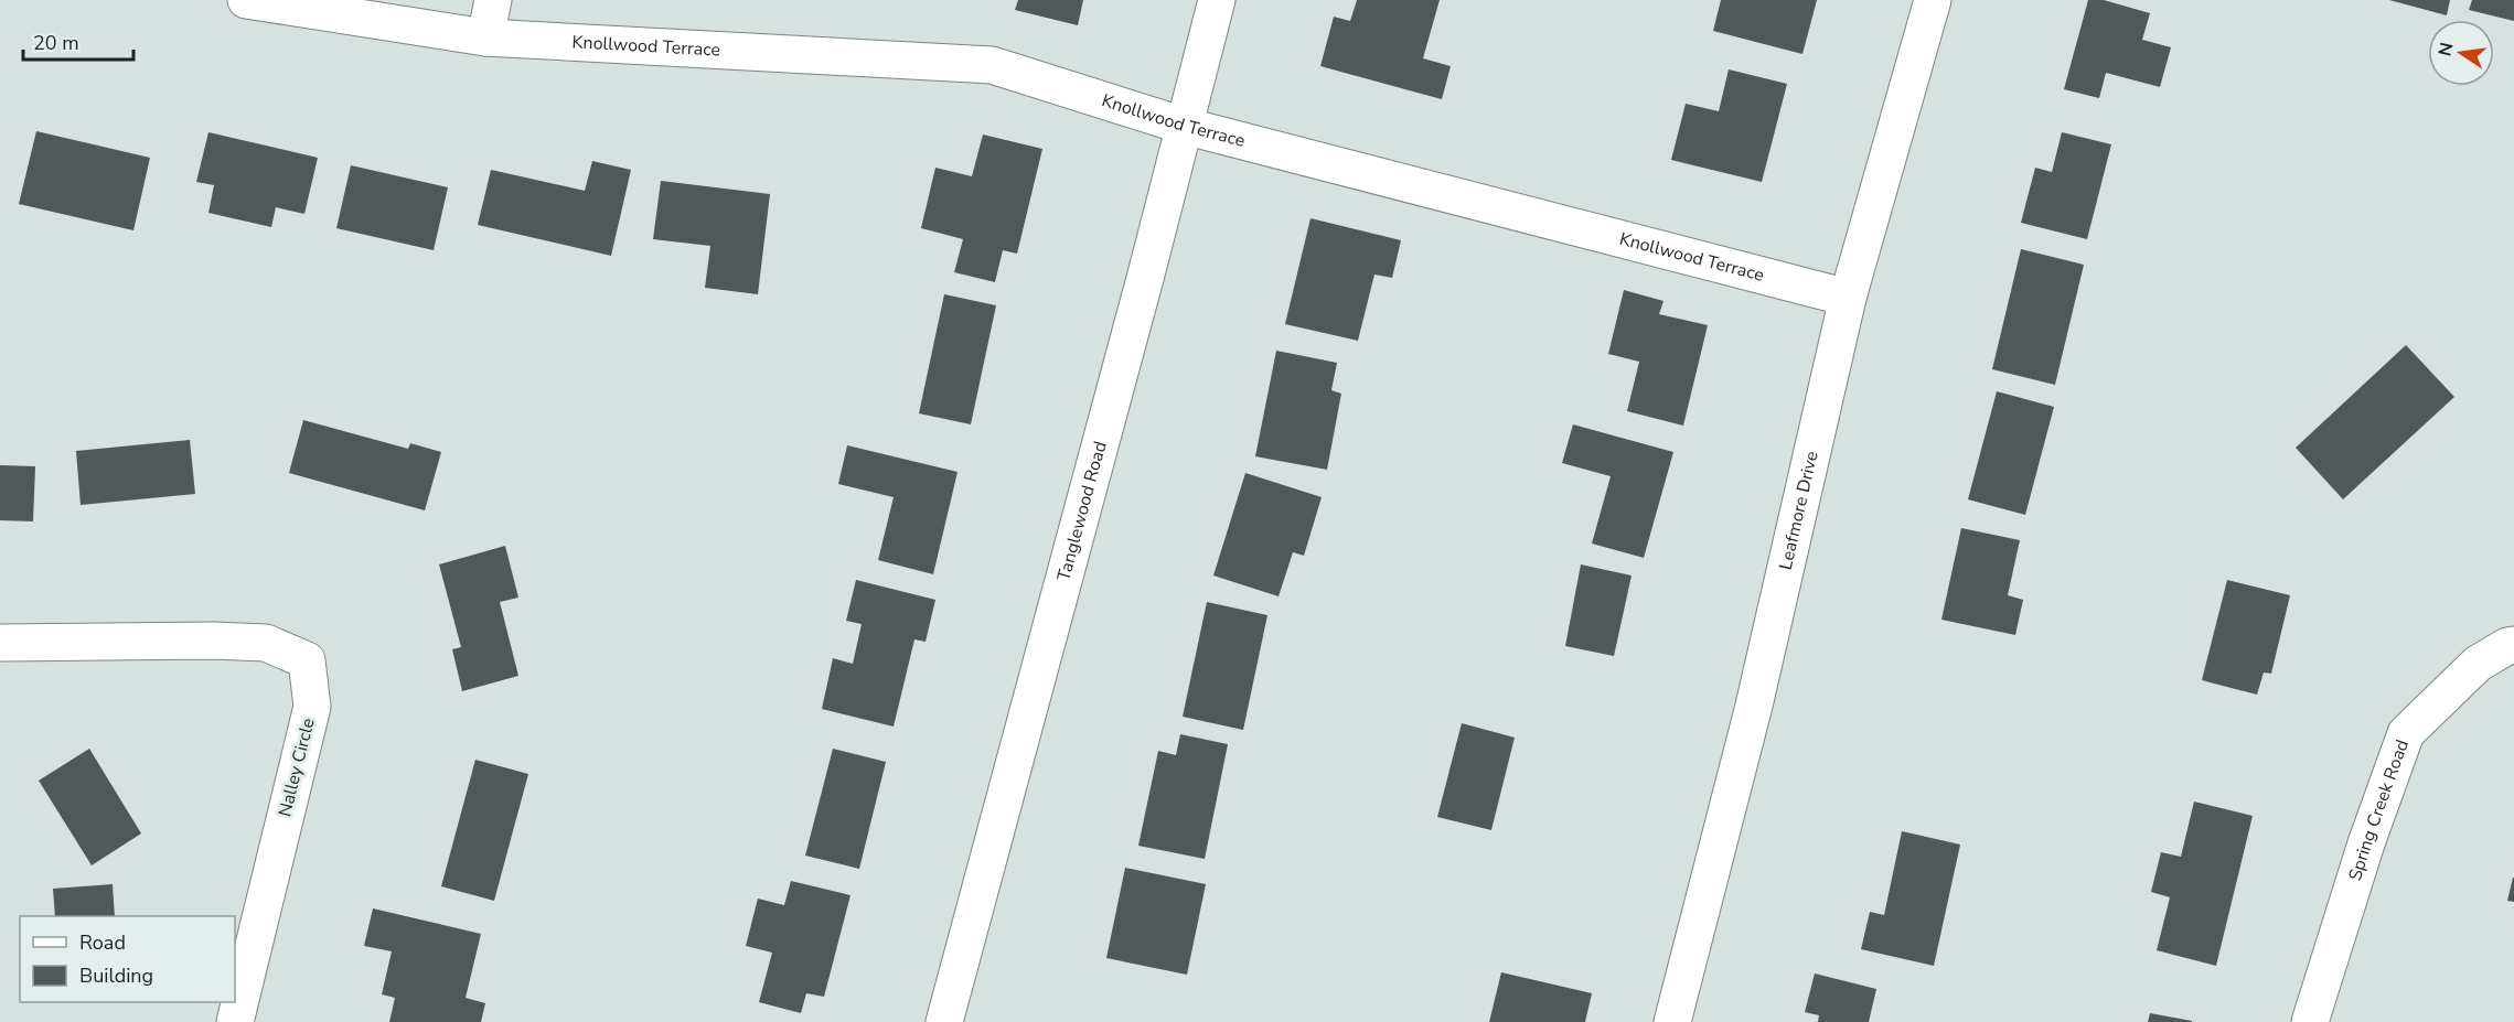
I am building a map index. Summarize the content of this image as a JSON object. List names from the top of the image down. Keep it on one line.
{"streets":{"street":["Knollwood Terrace","Leafmore Drive","Tanglewood Road","Nalley Circle","Spring Creek Road"]},"crossings":[["Knollwood Terrace","Leafmore Drive"],["Knollwood Terrace","Tanglewood Road"]],"legend":["Road","Building"],"scale_bar":"20 m","north":"left"}
